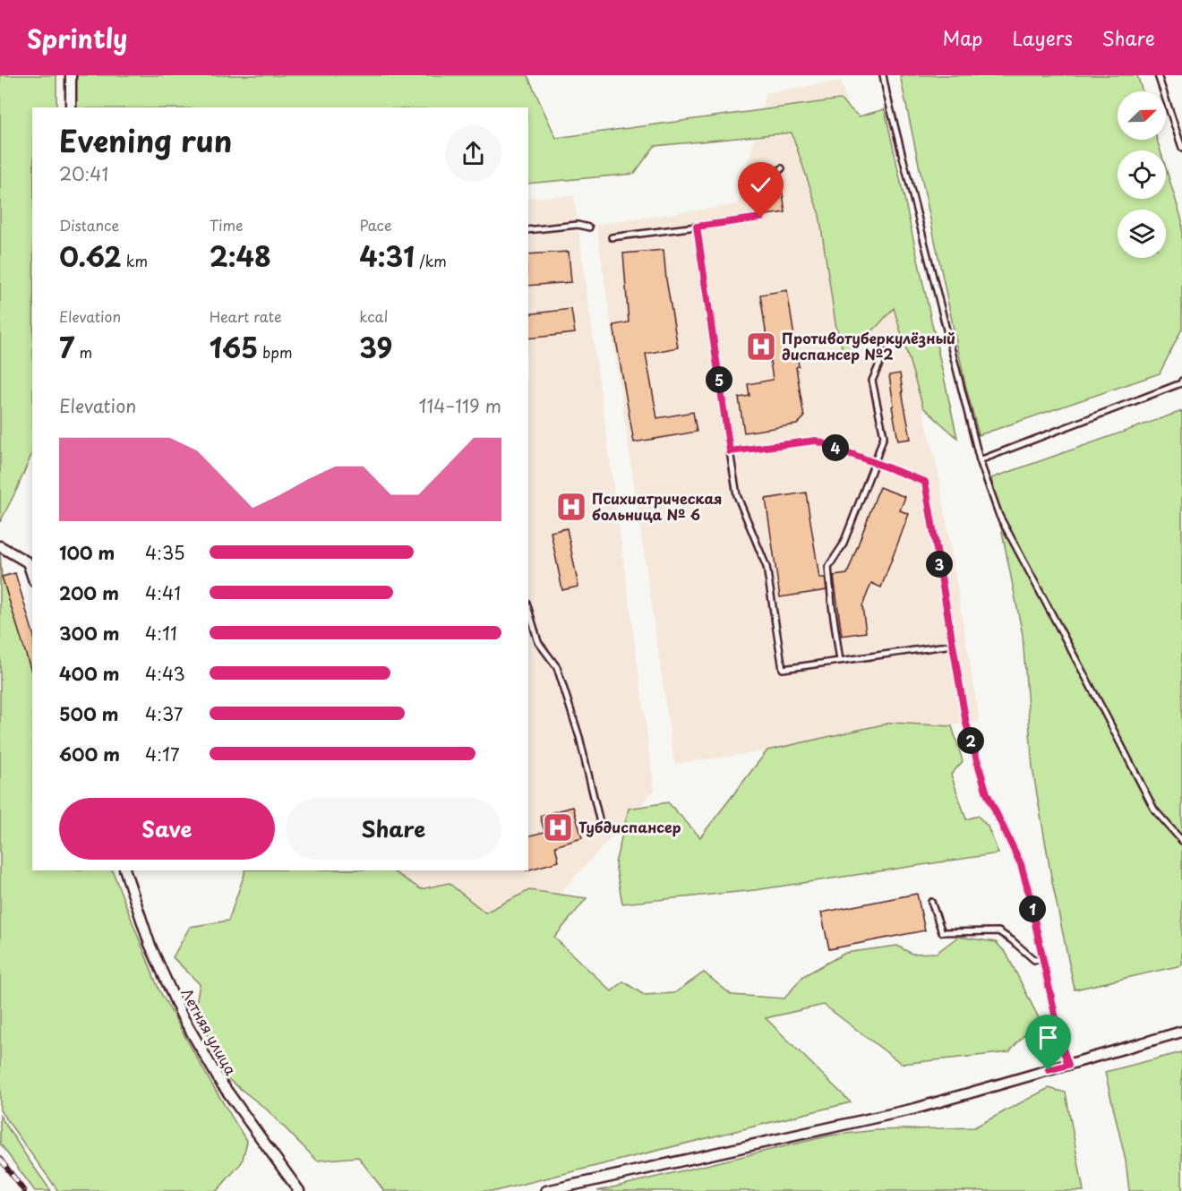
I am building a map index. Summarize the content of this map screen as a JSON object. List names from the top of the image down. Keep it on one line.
{"streets":{"street":["Летняя улица"]},"places":{"hospital":["Противотуберкулёзный диспансер №2","Психиатрическая больница № 6","Тубдиспансер"]},"north":"top right","page":{"header":"Sprintly","nav":["Map","Layers","Share"],"heading":["Evening run","20:41"],"stats":[["Distance","0.62 km"],["Time","2:48"],["Pace","4:31 /km"],["Elevation","7 m"],["Heart rate","165 bpm"],["kcal","39"]],"pins":["5","4","3","2","1"],"chart":["Elevation","114–119 m"],"list":[{"name":"100 m","note":"4:35"},{"name":"200 m","note":"4:41"},{"name":"300 m","note":"4:11"},{"name":"400 m","note":"4:43"},{"name":"500 m","note":"4:37"},{"name":"600 m","note":"4:17"}],"buttons":["Save","Share"]}}
